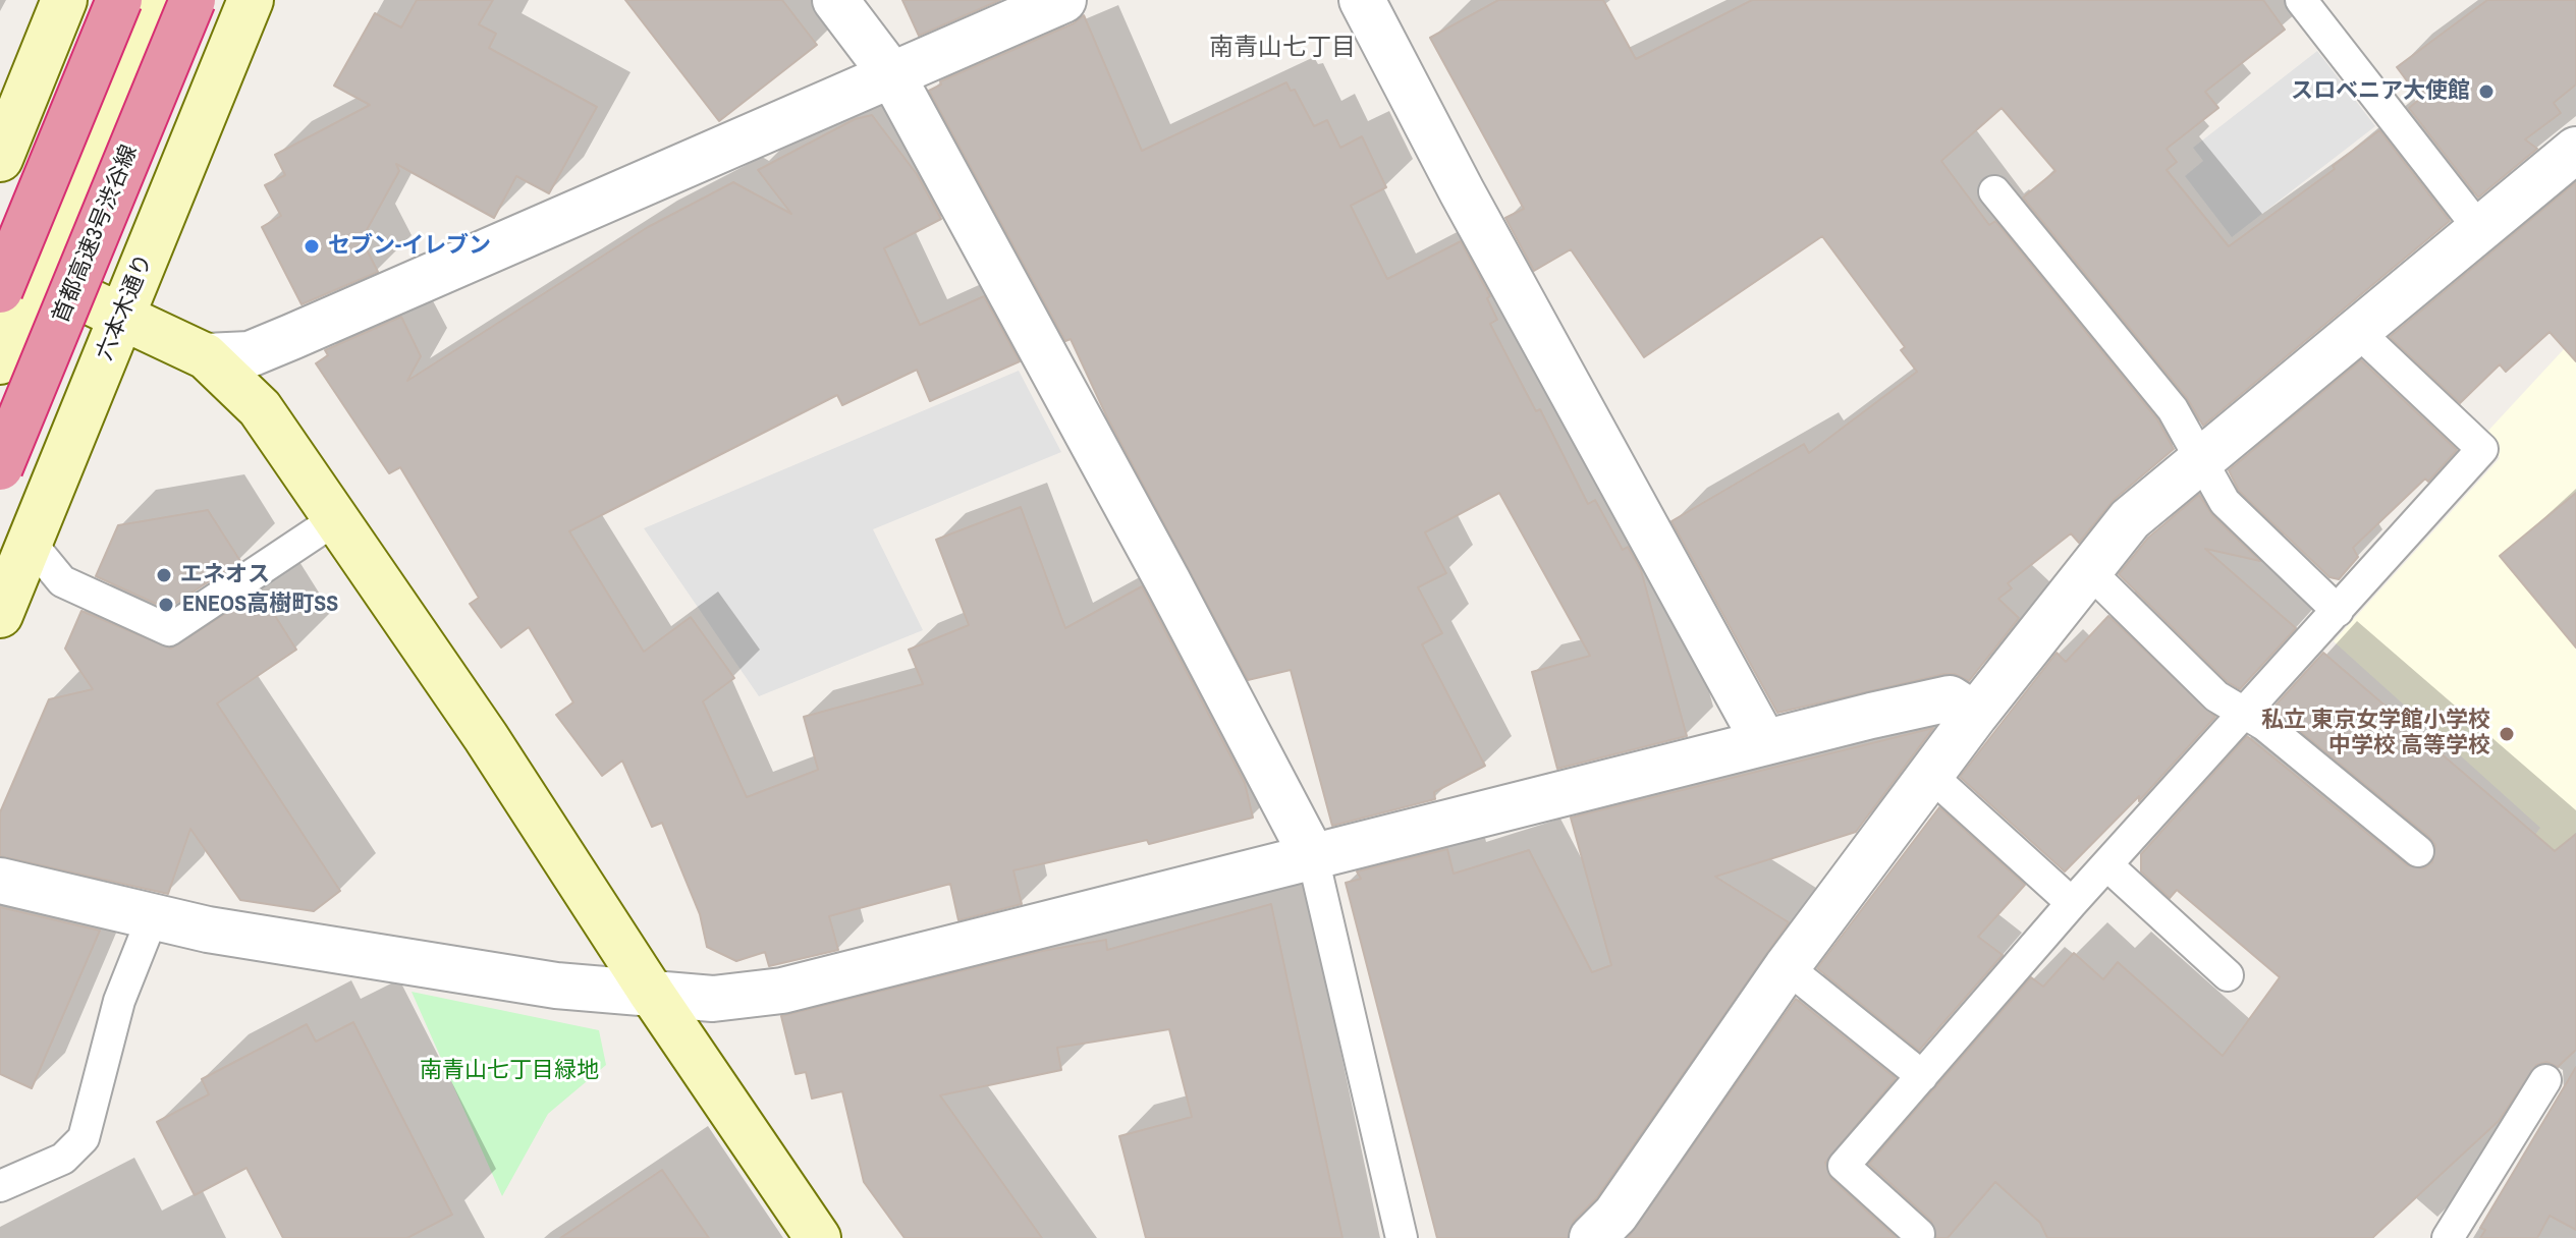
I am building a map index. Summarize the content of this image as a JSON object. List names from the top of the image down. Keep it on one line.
{"streets":{"highway":["首都高速3号渋谷線"],"main road":["六本木通り"]},"districts":["南青山七丁目"],"parks":["南青山七丁目緑地"],"places":["スロベニア大使館","セブン-イレブン","エネオス","ENEOS高樹町SS","私立 東京女学館小学校 中学校 高等学校"]}
